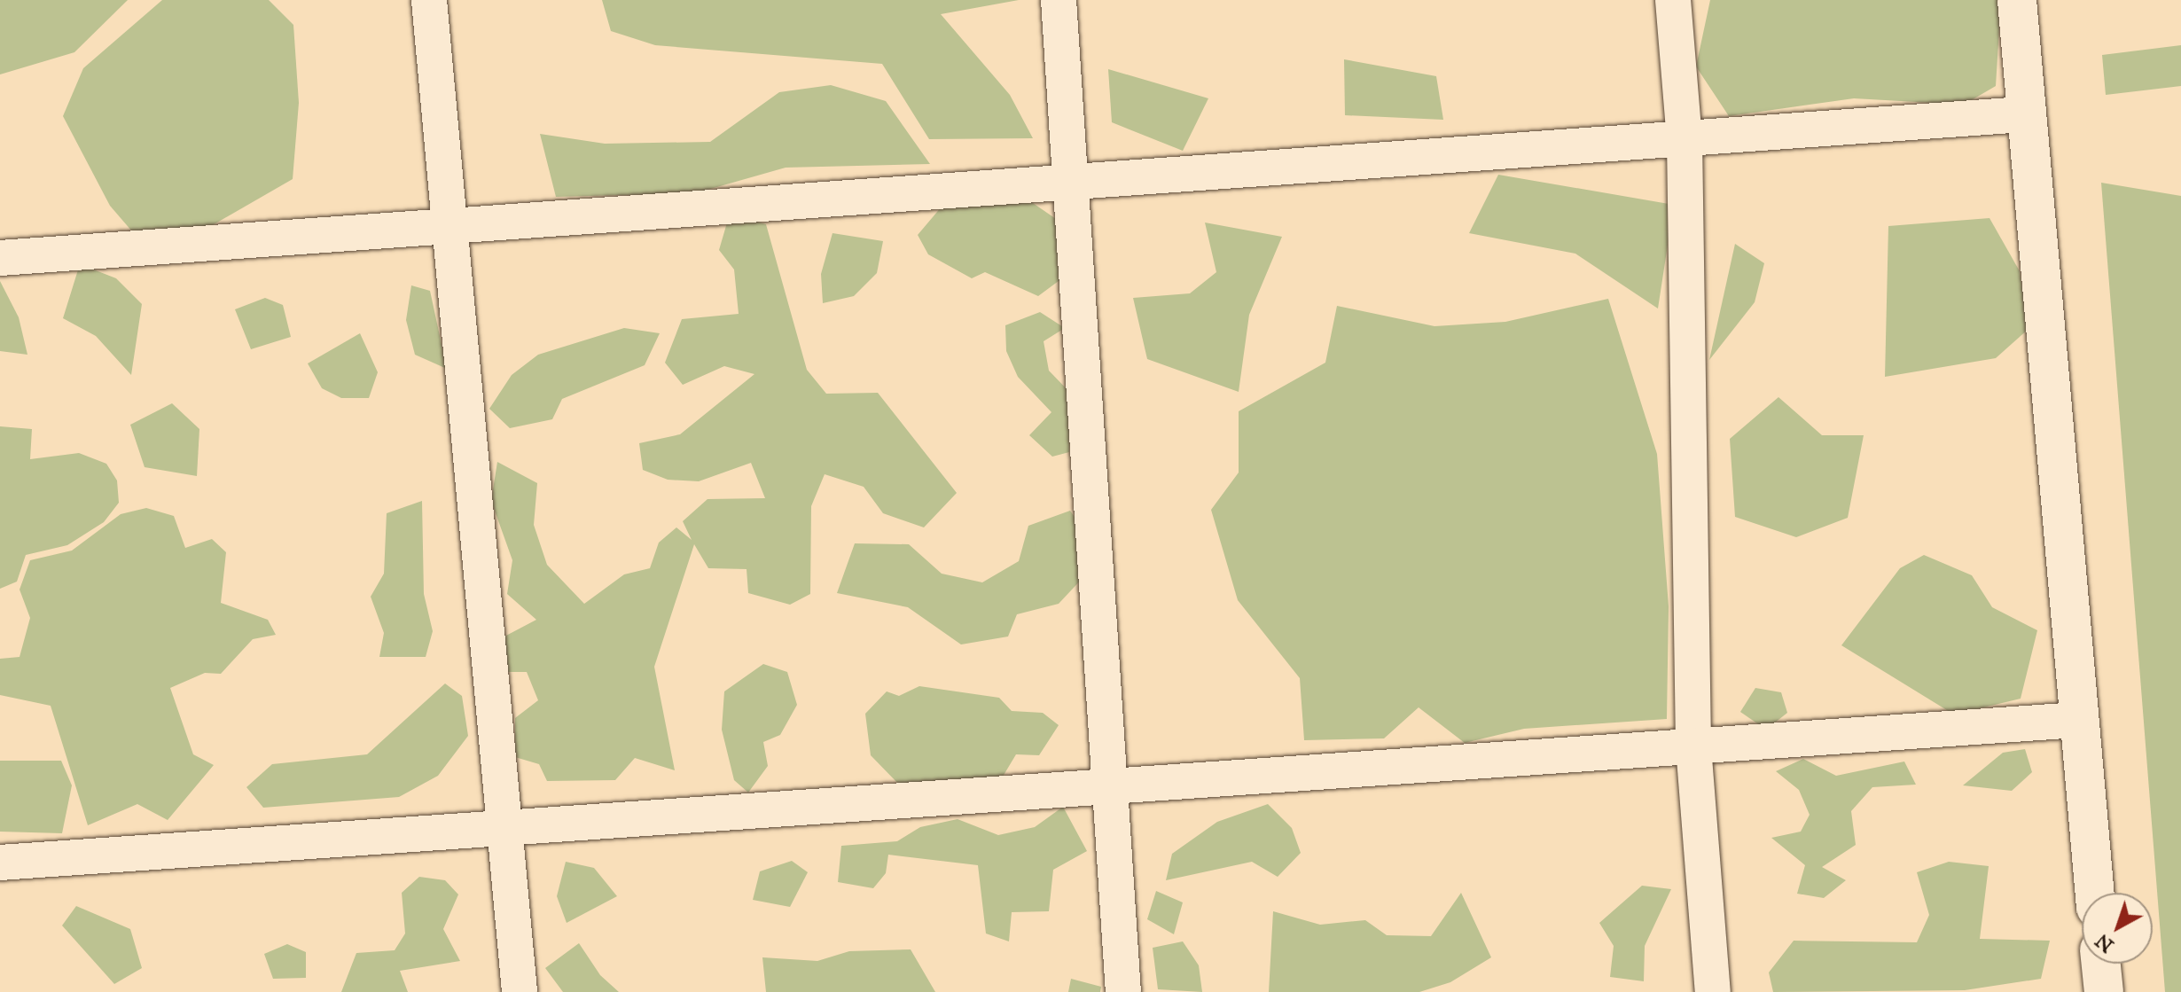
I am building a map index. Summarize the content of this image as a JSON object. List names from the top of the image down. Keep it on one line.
{"north":"bottom left"}
